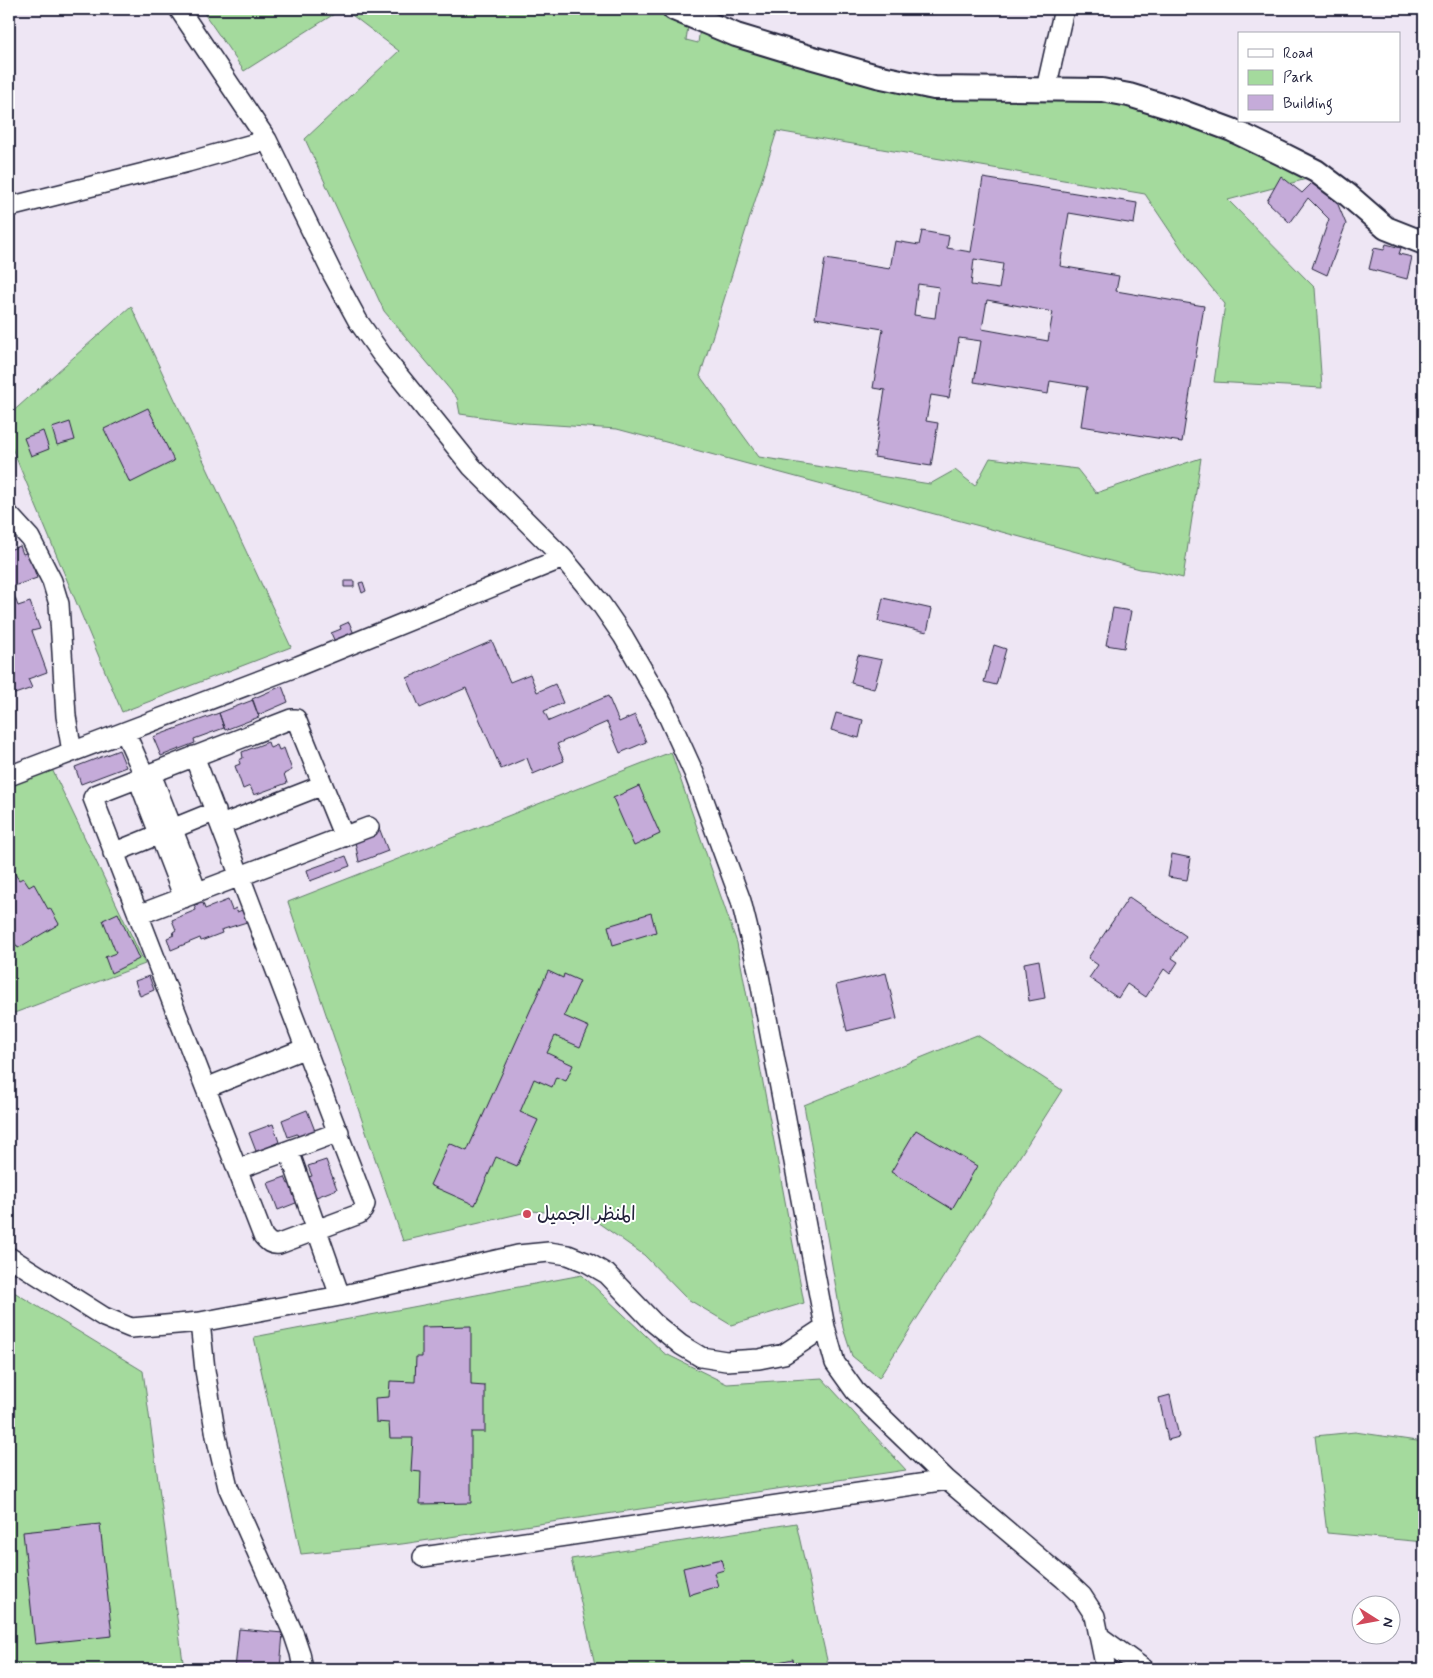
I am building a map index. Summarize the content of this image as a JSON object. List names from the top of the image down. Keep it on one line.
{"places":["المنظر الجميل"],"legend":["Road","Park","Building"],"north":"right"}
